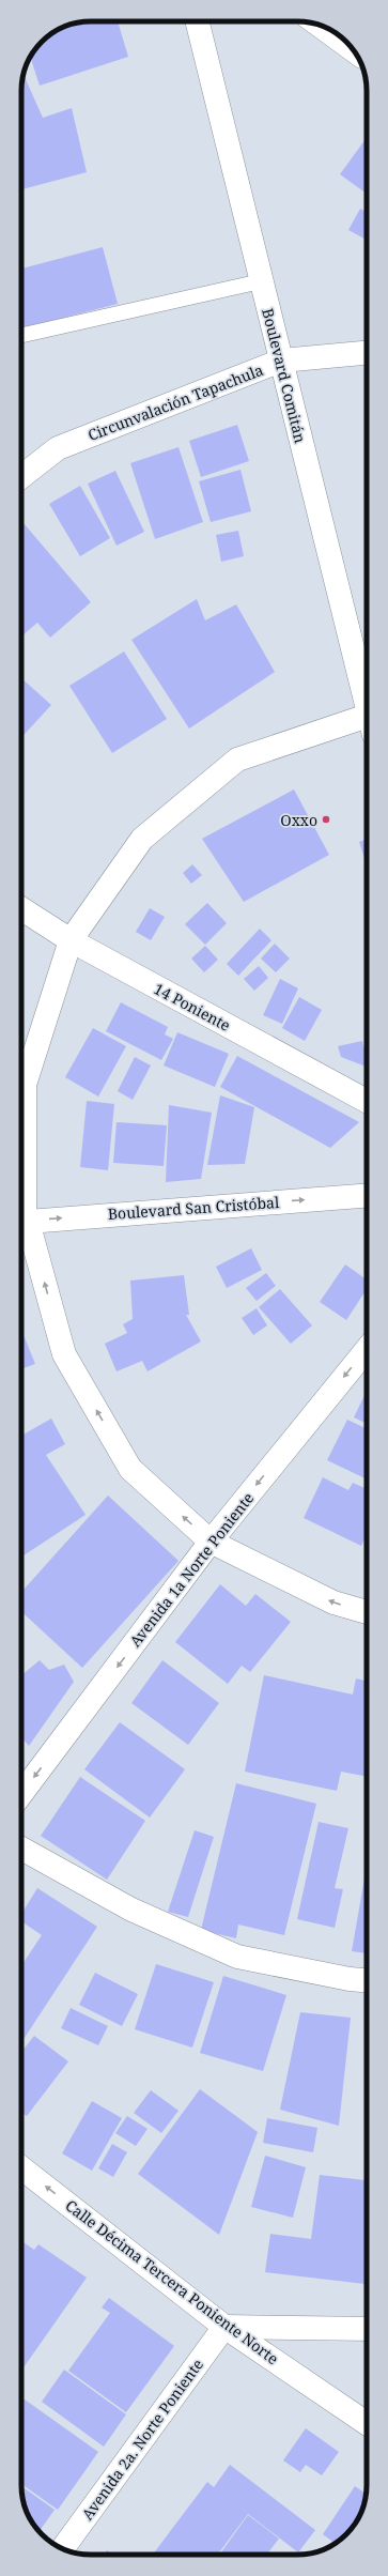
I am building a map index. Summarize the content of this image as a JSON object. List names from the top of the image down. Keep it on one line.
{"streets":{"street":["Boulevard Comitán","Circunvalación Tapachula","14 Poniente","Boulevard San Cristóbal","Avenida 1a Norte Poniente","Calle Décima Tercera Poniente Norte","Avenida 2a. Norte Poniente"]},"crossings":[["Boulevard Comitán","Circunvalación Tapachula"],["Calle Décima Tercera Poniente Norte","Avenida 2a. Norte Poniente"]],"one_way":["Boulevard San Cristóbal","Avenida 1a Norte Poniente","Calle Décima Tercera Poniente Norte"],"places":["Oxxo"]}
